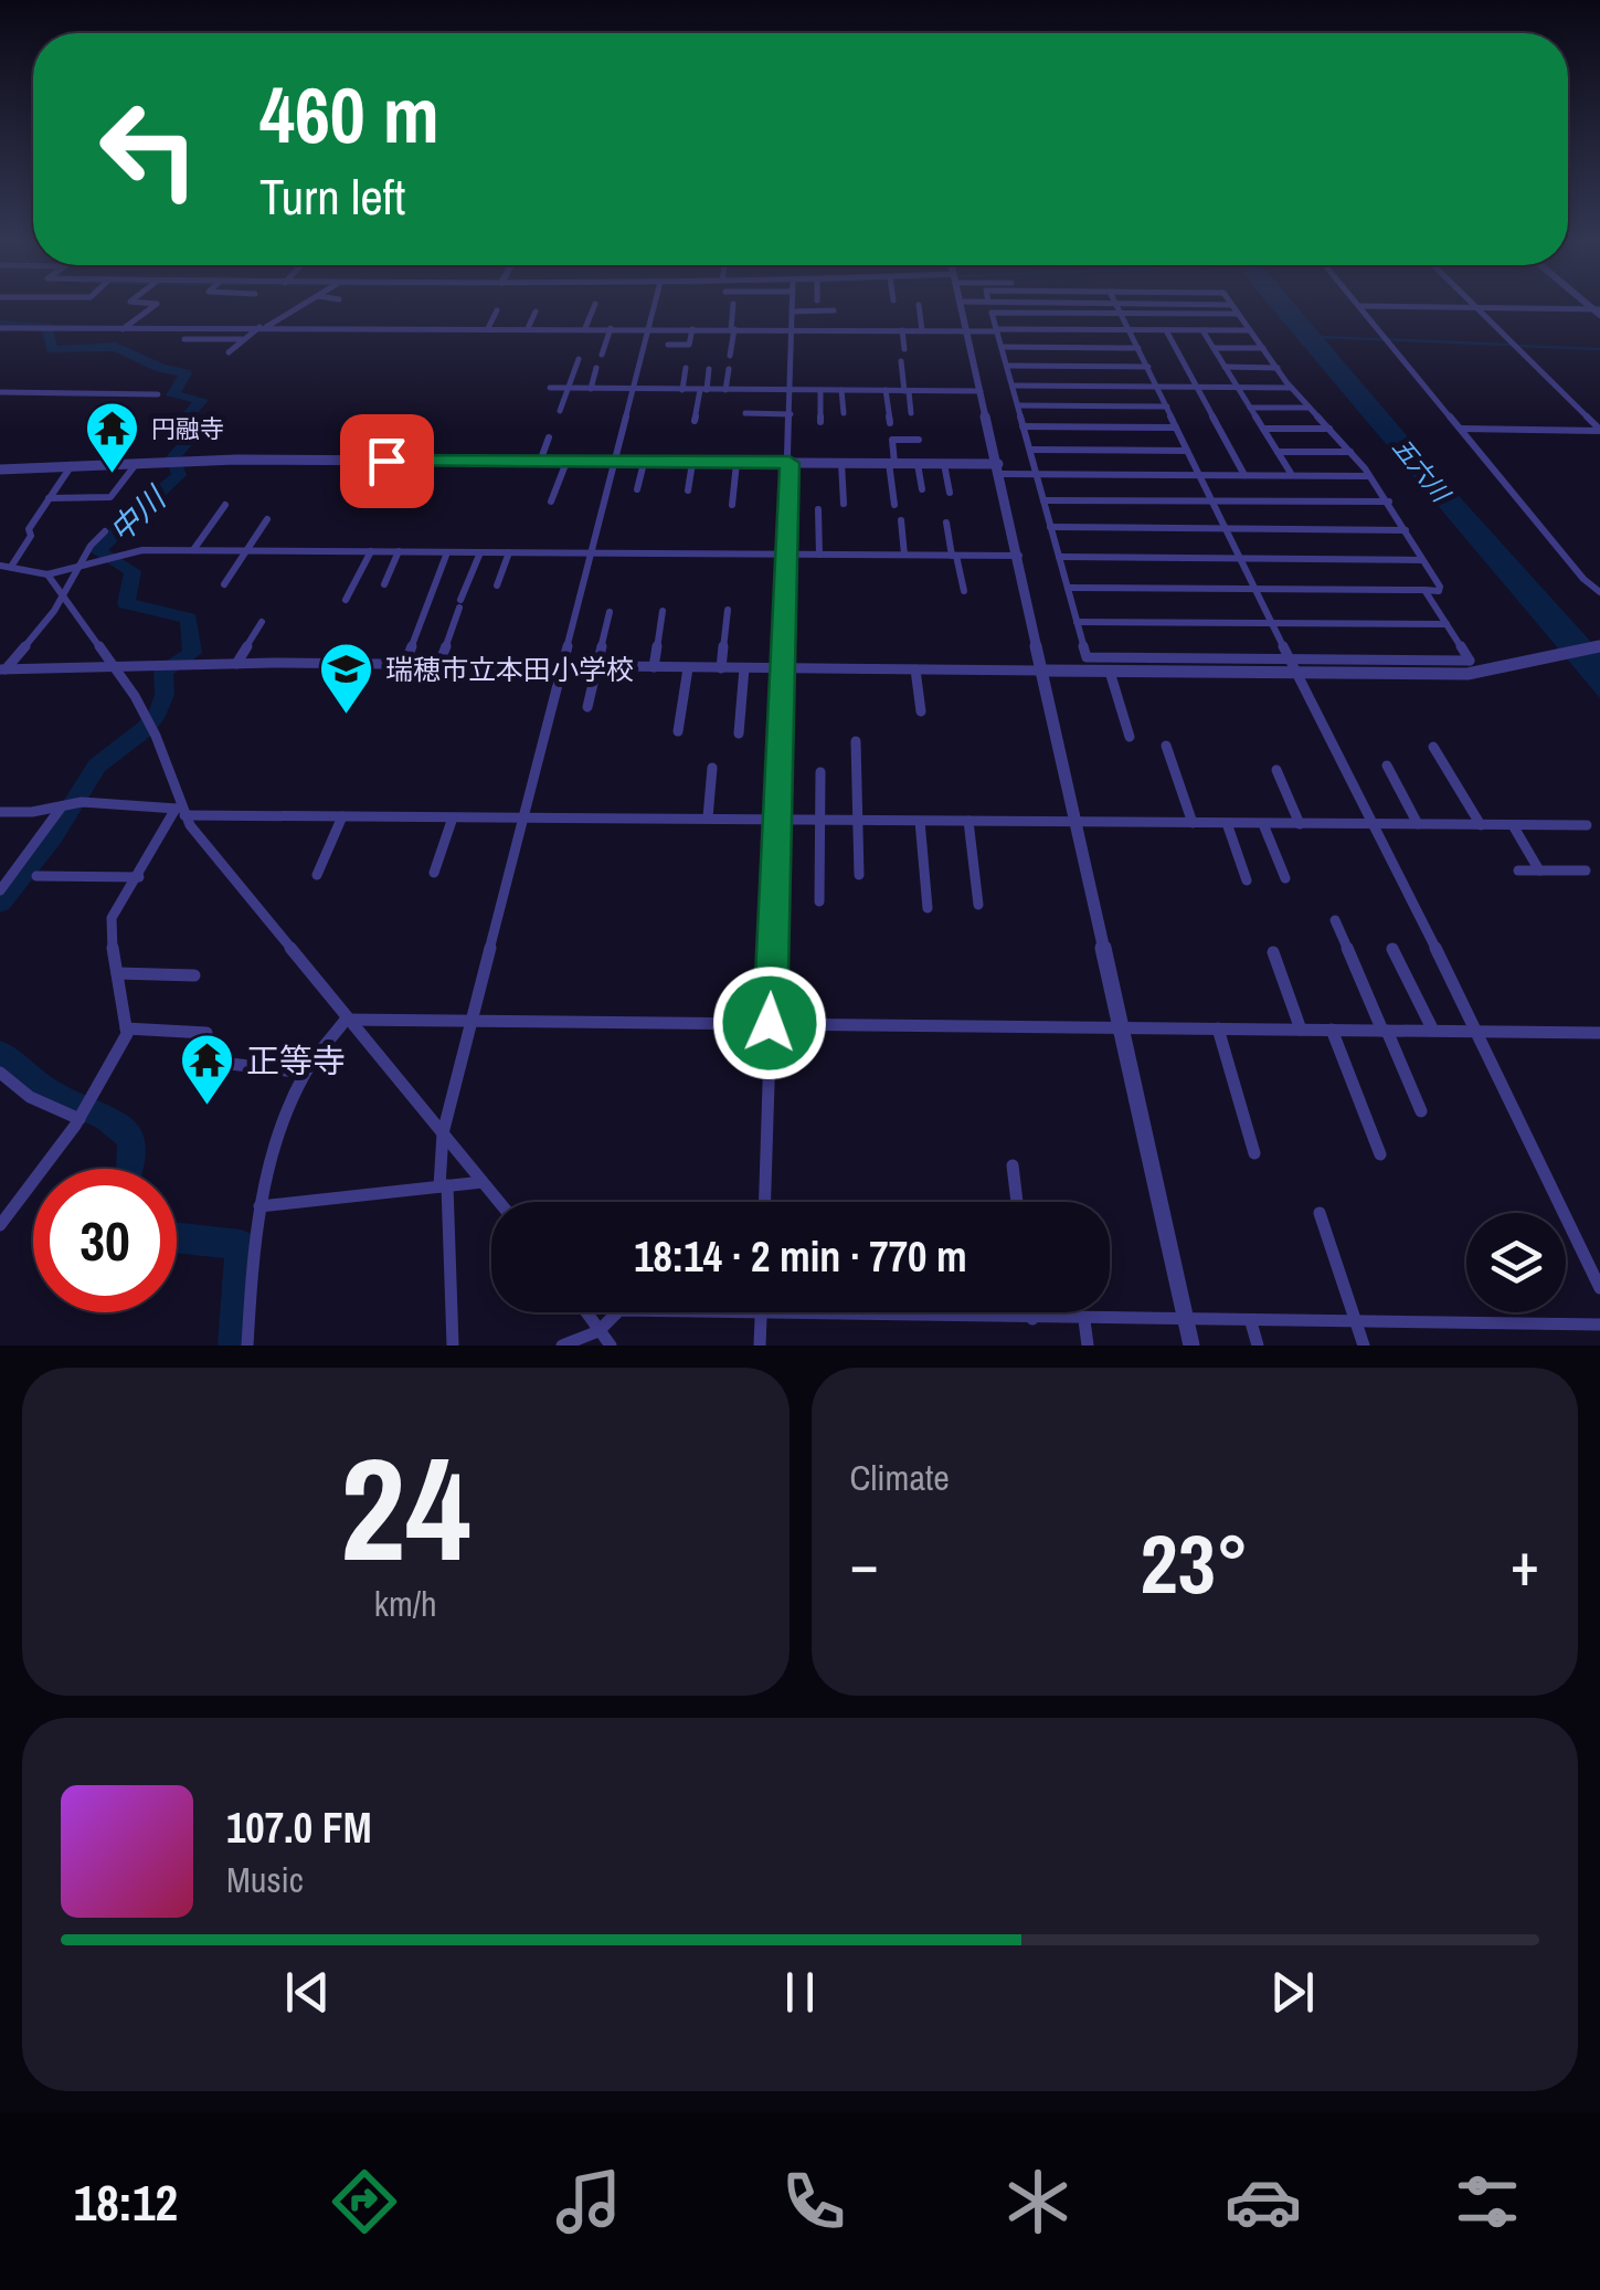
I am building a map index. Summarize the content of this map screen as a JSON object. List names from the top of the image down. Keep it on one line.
{"water":["五六川","中川"],"places":{"temple":["円融寺","正等寺"],"school or university":["瑞穂市立本田小学校"]},"page":{"turn":["460 m","Turn left"],"limit":"30","trip":"18:14 · 2 min · 770 m","tile":[["24","km/h"],"Climate"],"heat":["−","23°","+"],"song":["107.0 FM","Music"],"tabs":"18:12"}}
